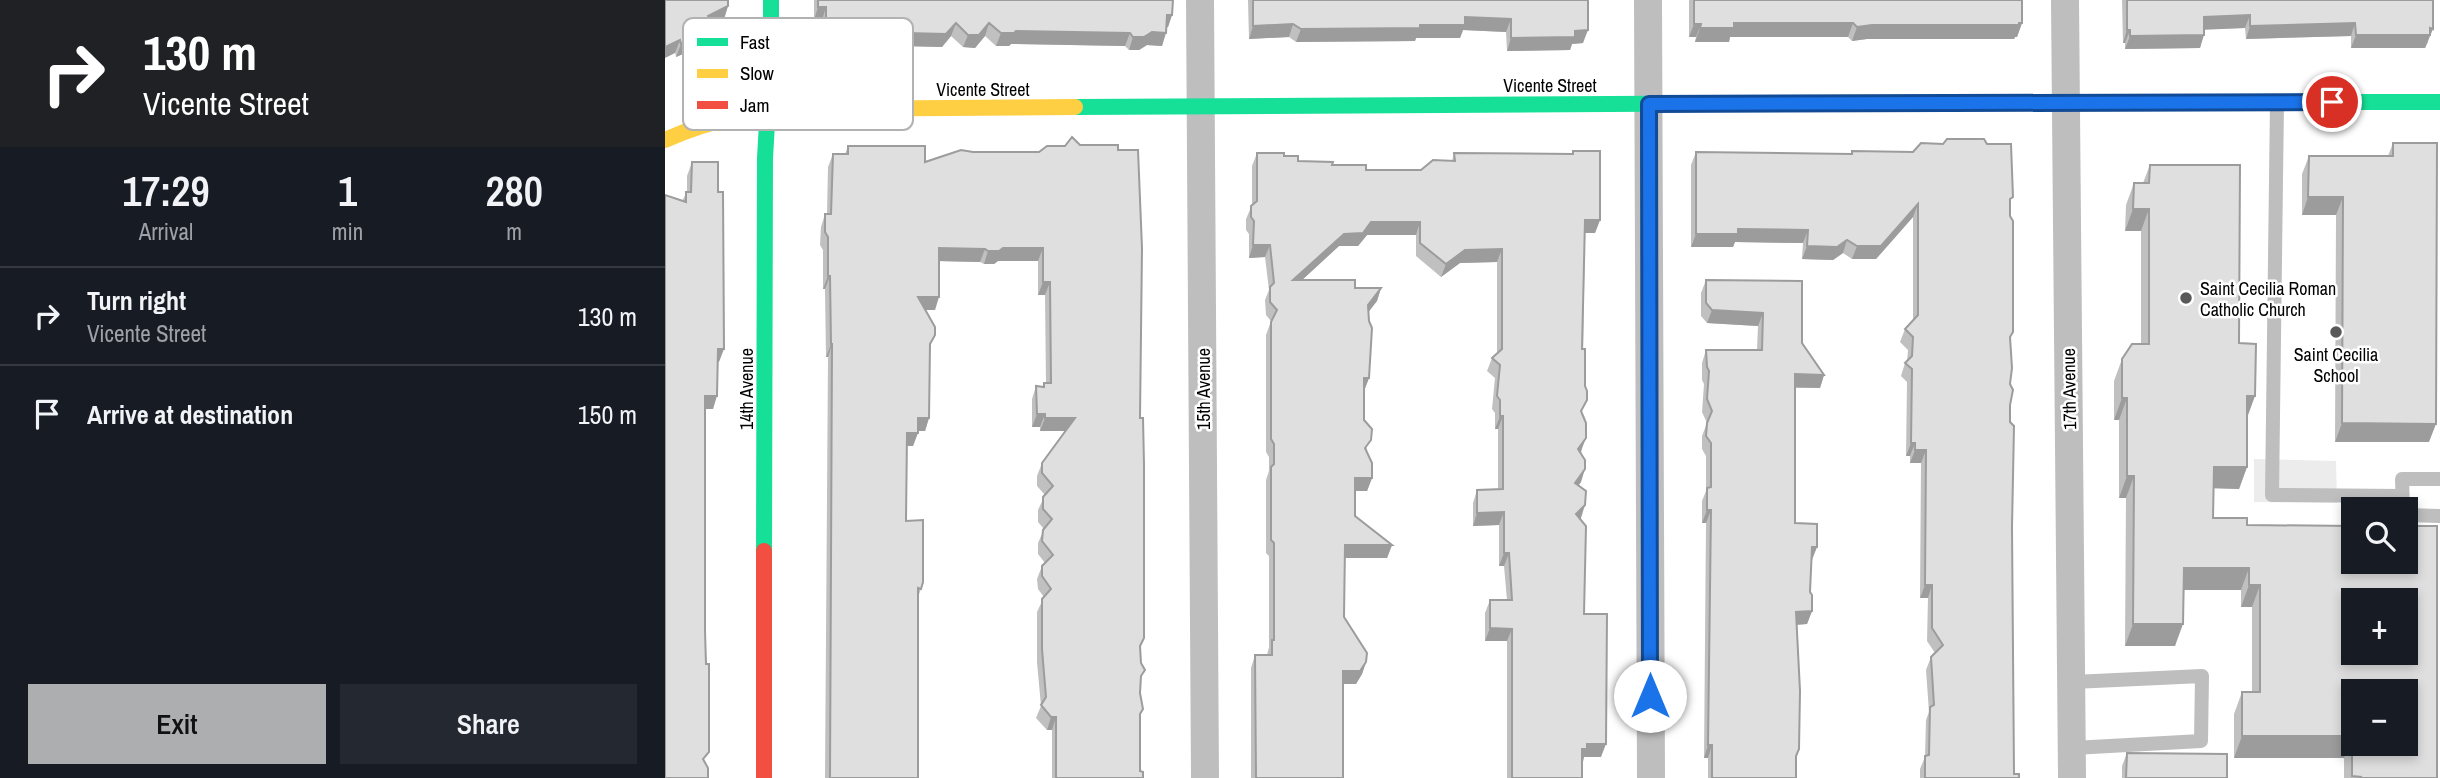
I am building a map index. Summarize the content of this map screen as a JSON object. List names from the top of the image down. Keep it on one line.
{"streets":{"street":["Vicente Street","14th Avenue","15th Avenue","17th Avenue"]},"crossings":[["Vicente Street","15th Avenue"],["Vicente Street","17th Avenue"]],"places":["Saint Cecilia Roman Catholic Church","Saint Cecilia School"],"legend":["Fast","Slow","Jam"],"page":{"turn":["130 m","Vicente Street"],"eta":["17:29","Arrival","1","min","280","m"],"list":[{"name":"Turn right","note":"Vicente Street","value":"130 m"},{"name":"Arrive at destination","value":"150 m"}],"map_buttons":["+","−"],"buttons":["Exit","Share"]}}
